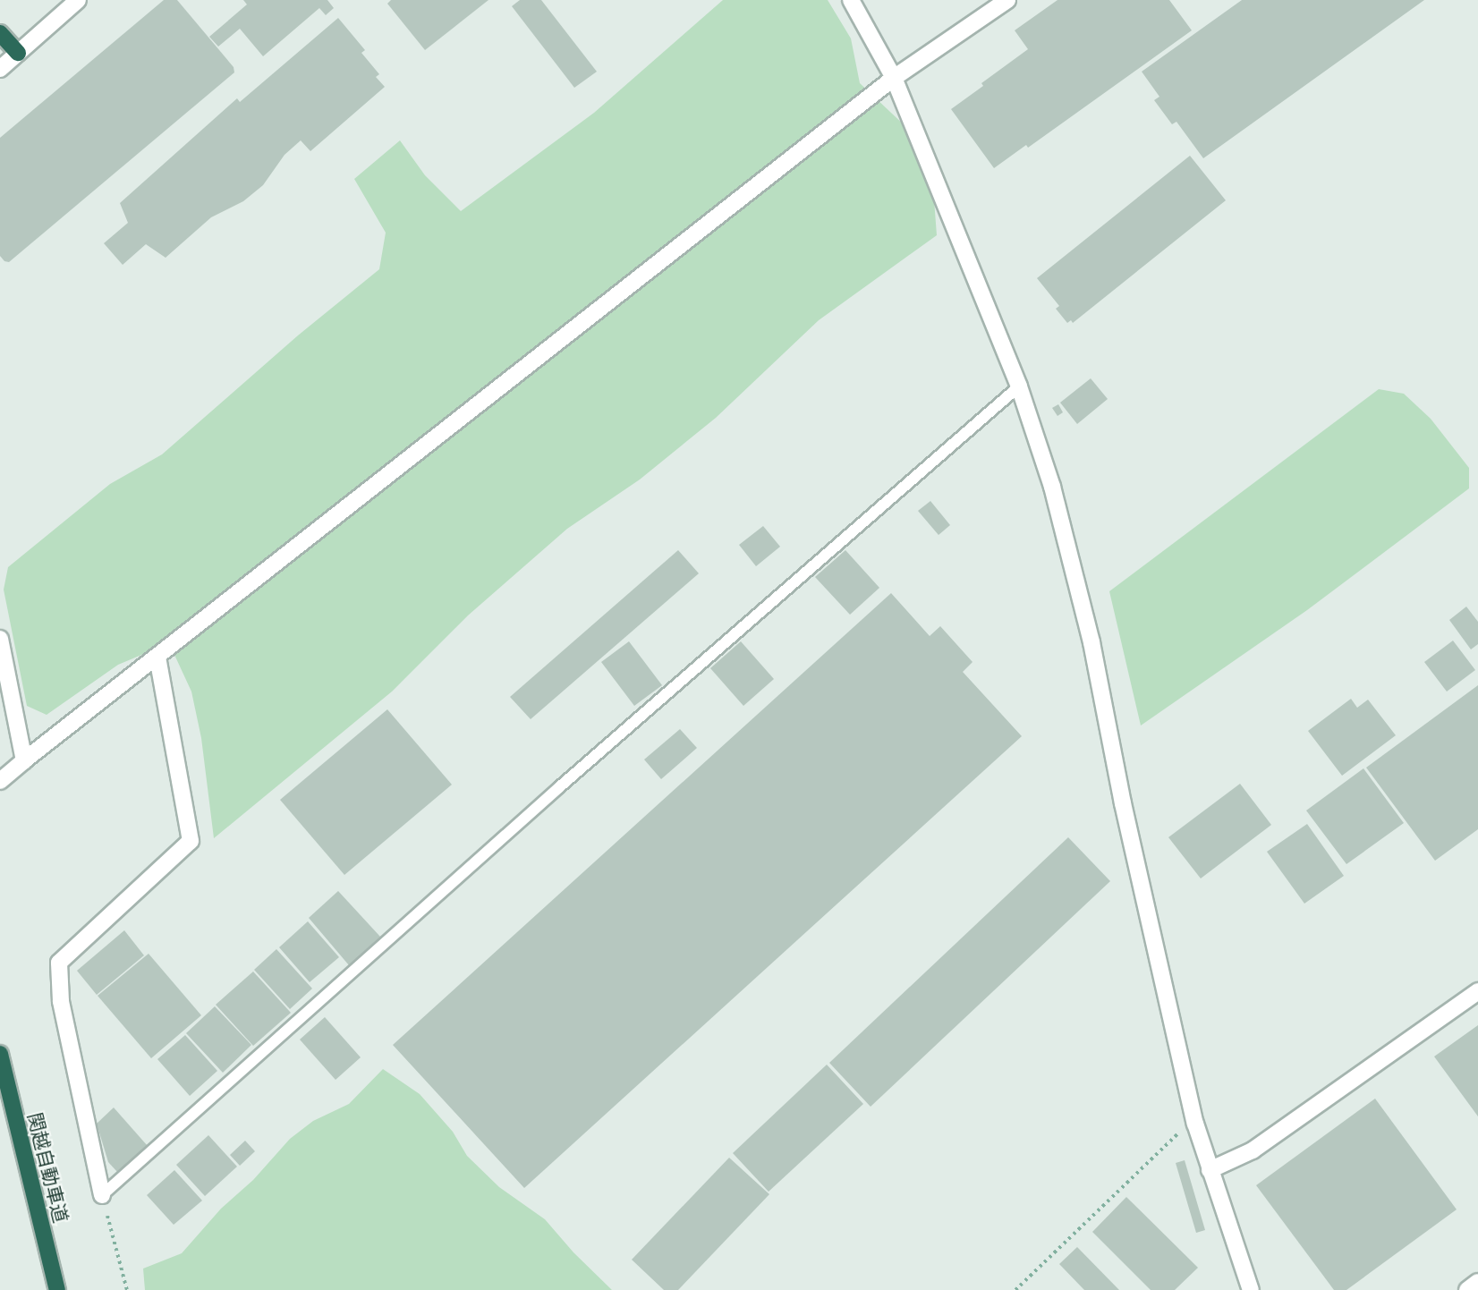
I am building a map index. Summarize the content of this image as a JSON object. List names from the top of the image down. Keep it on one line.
{"streets":{"highway":["関越自動車道"]}}
